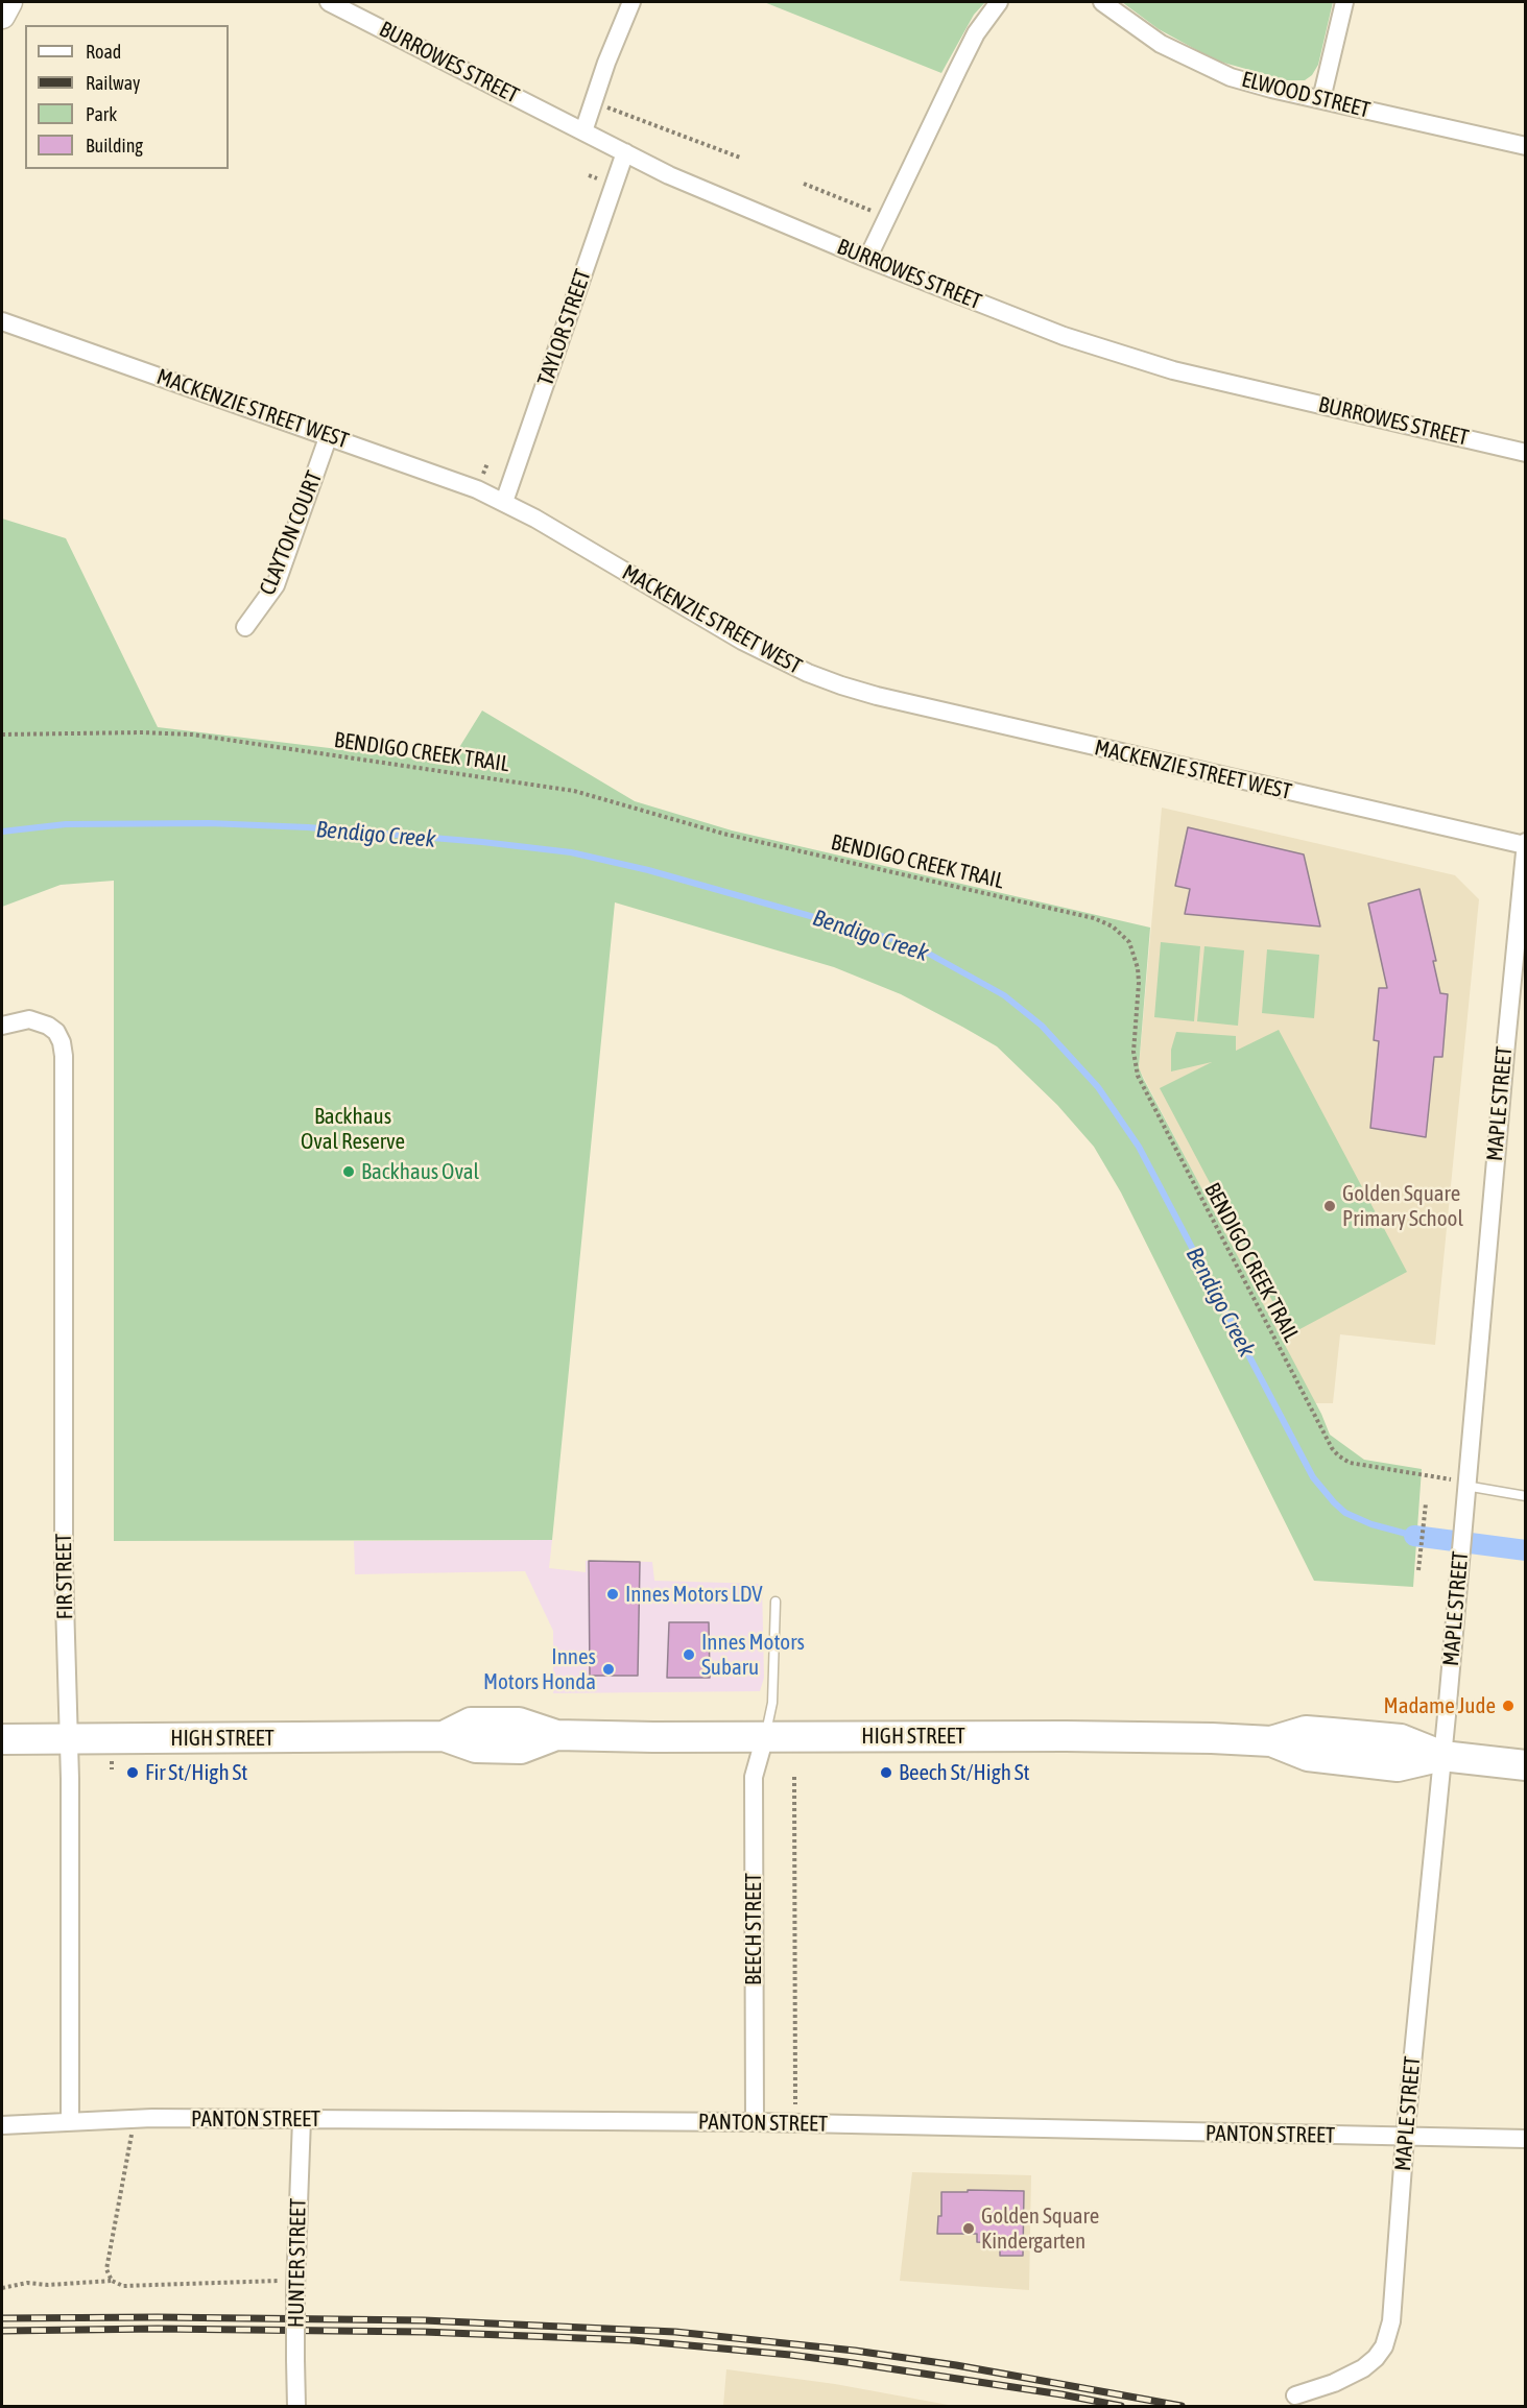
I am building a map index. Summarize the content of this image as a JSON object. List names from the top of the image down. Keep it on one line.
{"streets":{"highway":["HIGH STREET"],"street":["BURROWES STREET","ELWOOD STREET","TAYLOR STREET","MACKENZIE STREET WEST","CLAYTON COURT","MAPLE STREET","FIR STREET","BEECH STREET","PANTON STREET","HUNTER STREET"],"path":["BENDIGO CREEK TRAIL"]},"crossings":[["BURROWES STREET","TAYLOR STREET"],["TAYLOR STREET","MACKENZIE STREET WEST"],["MACKENZIE STREET WEST","CLAYTON COURT"],["MACKENZIE STREET WEST","MAPLE STREET"],["BENDIGO CREEK TRAIL","MAPLE STREET"],["MAPLE STREET","HIGH STREET"],["MAPLE STREET","PANTON STREET"],["FIR STREET","HIGH STREET"],["FIR STREET","PANTON STREET"],["HIGH STREET","BEECH STREET"],["BEECH STREET","PANTON STREET"],["PANTON STREET","HUNTER STREET"]],"water":["Bendigo Creek"],"parks":["Backhaus Oval Reserve"],"places":["Backhaus Oval","Golden Square Primary School","Innes Motors LDV","Innes Motors Subaru","Innes Motors Honda","Madame Jude","Fir St/High St","Beech St/High St","Golden Square Kindergarten"],"legend":["Road","Railway","Park","Building"]}
